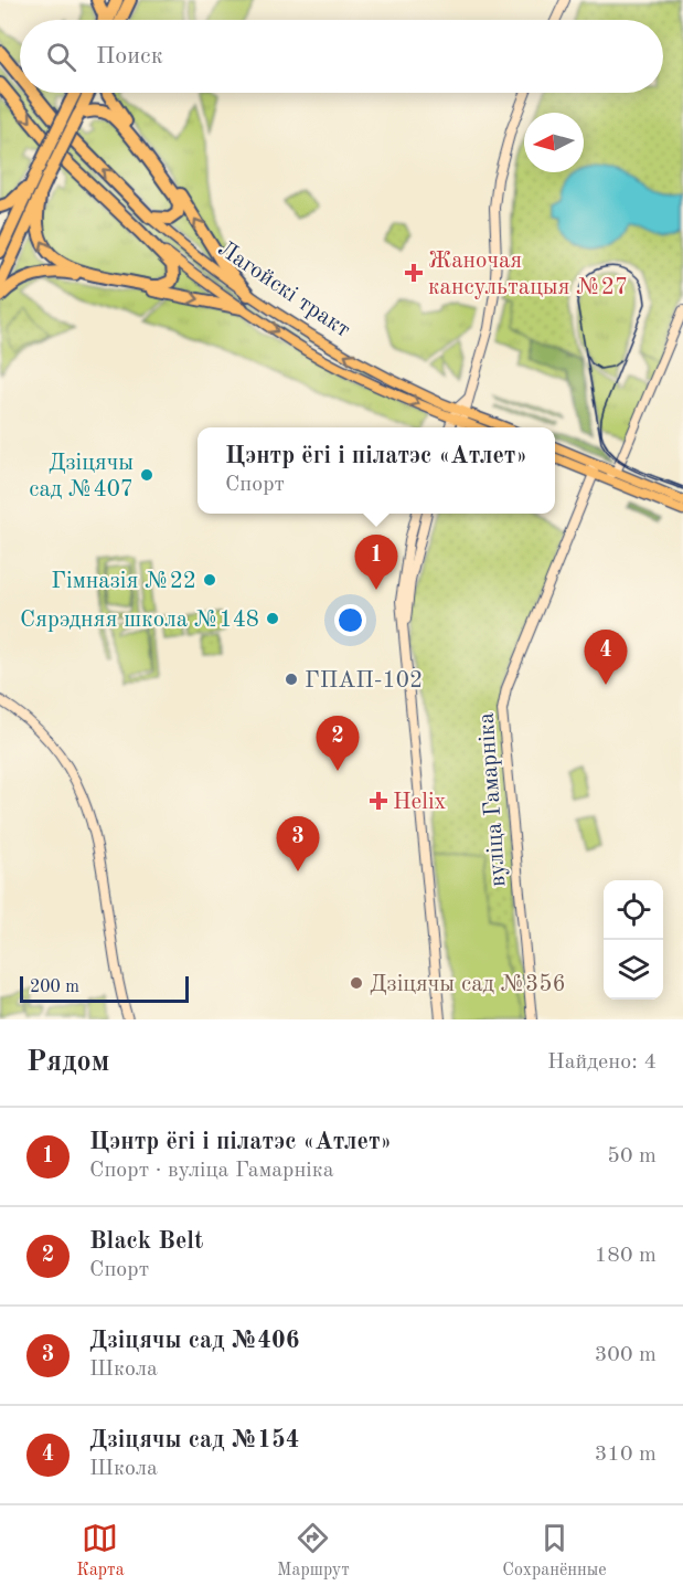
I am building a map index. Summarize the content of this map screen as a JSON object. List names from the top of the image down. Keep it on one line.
{"streets":{"highway":["Лагойскі тракт"],"main road":["вуліца Гамарніка"]},"places":{"health":["Жаночая кансультацыя №27","Helix"],"other":["Дзіцячы сад №407","Гімназія №22","Сярэдняя школа №148","ГПАП-102","Дзіцячы сад №356"]},"scale_bar":"200 m","north":"left","page":{"search":"Поиск","popup":["Цэнтр ёгі і пілатэс «Атлет»","Спорт"],"pins":["1","4","2","3"],"scale":"200 m","heading":["Рядом","Найдено: 4"],"list":[{"mark":"1","name":"Цэнтр ёгі і пілатэс «Атлет»","note":"Спорт · вуліца Гамарніка","value":"50 m"},{"mark":"2","name":"Black Belt","note":"Спорт","value":"180 m"},{"mark":"3","name":"Дзіцячы сад №406","note":"Школа","value":"300 m"},{"mark":"4","name":"Дзіцячы сад №154","note":"Школа","value":"310 m"}],"nav":["Карта","Маршрут","Сохранённые"]}}
